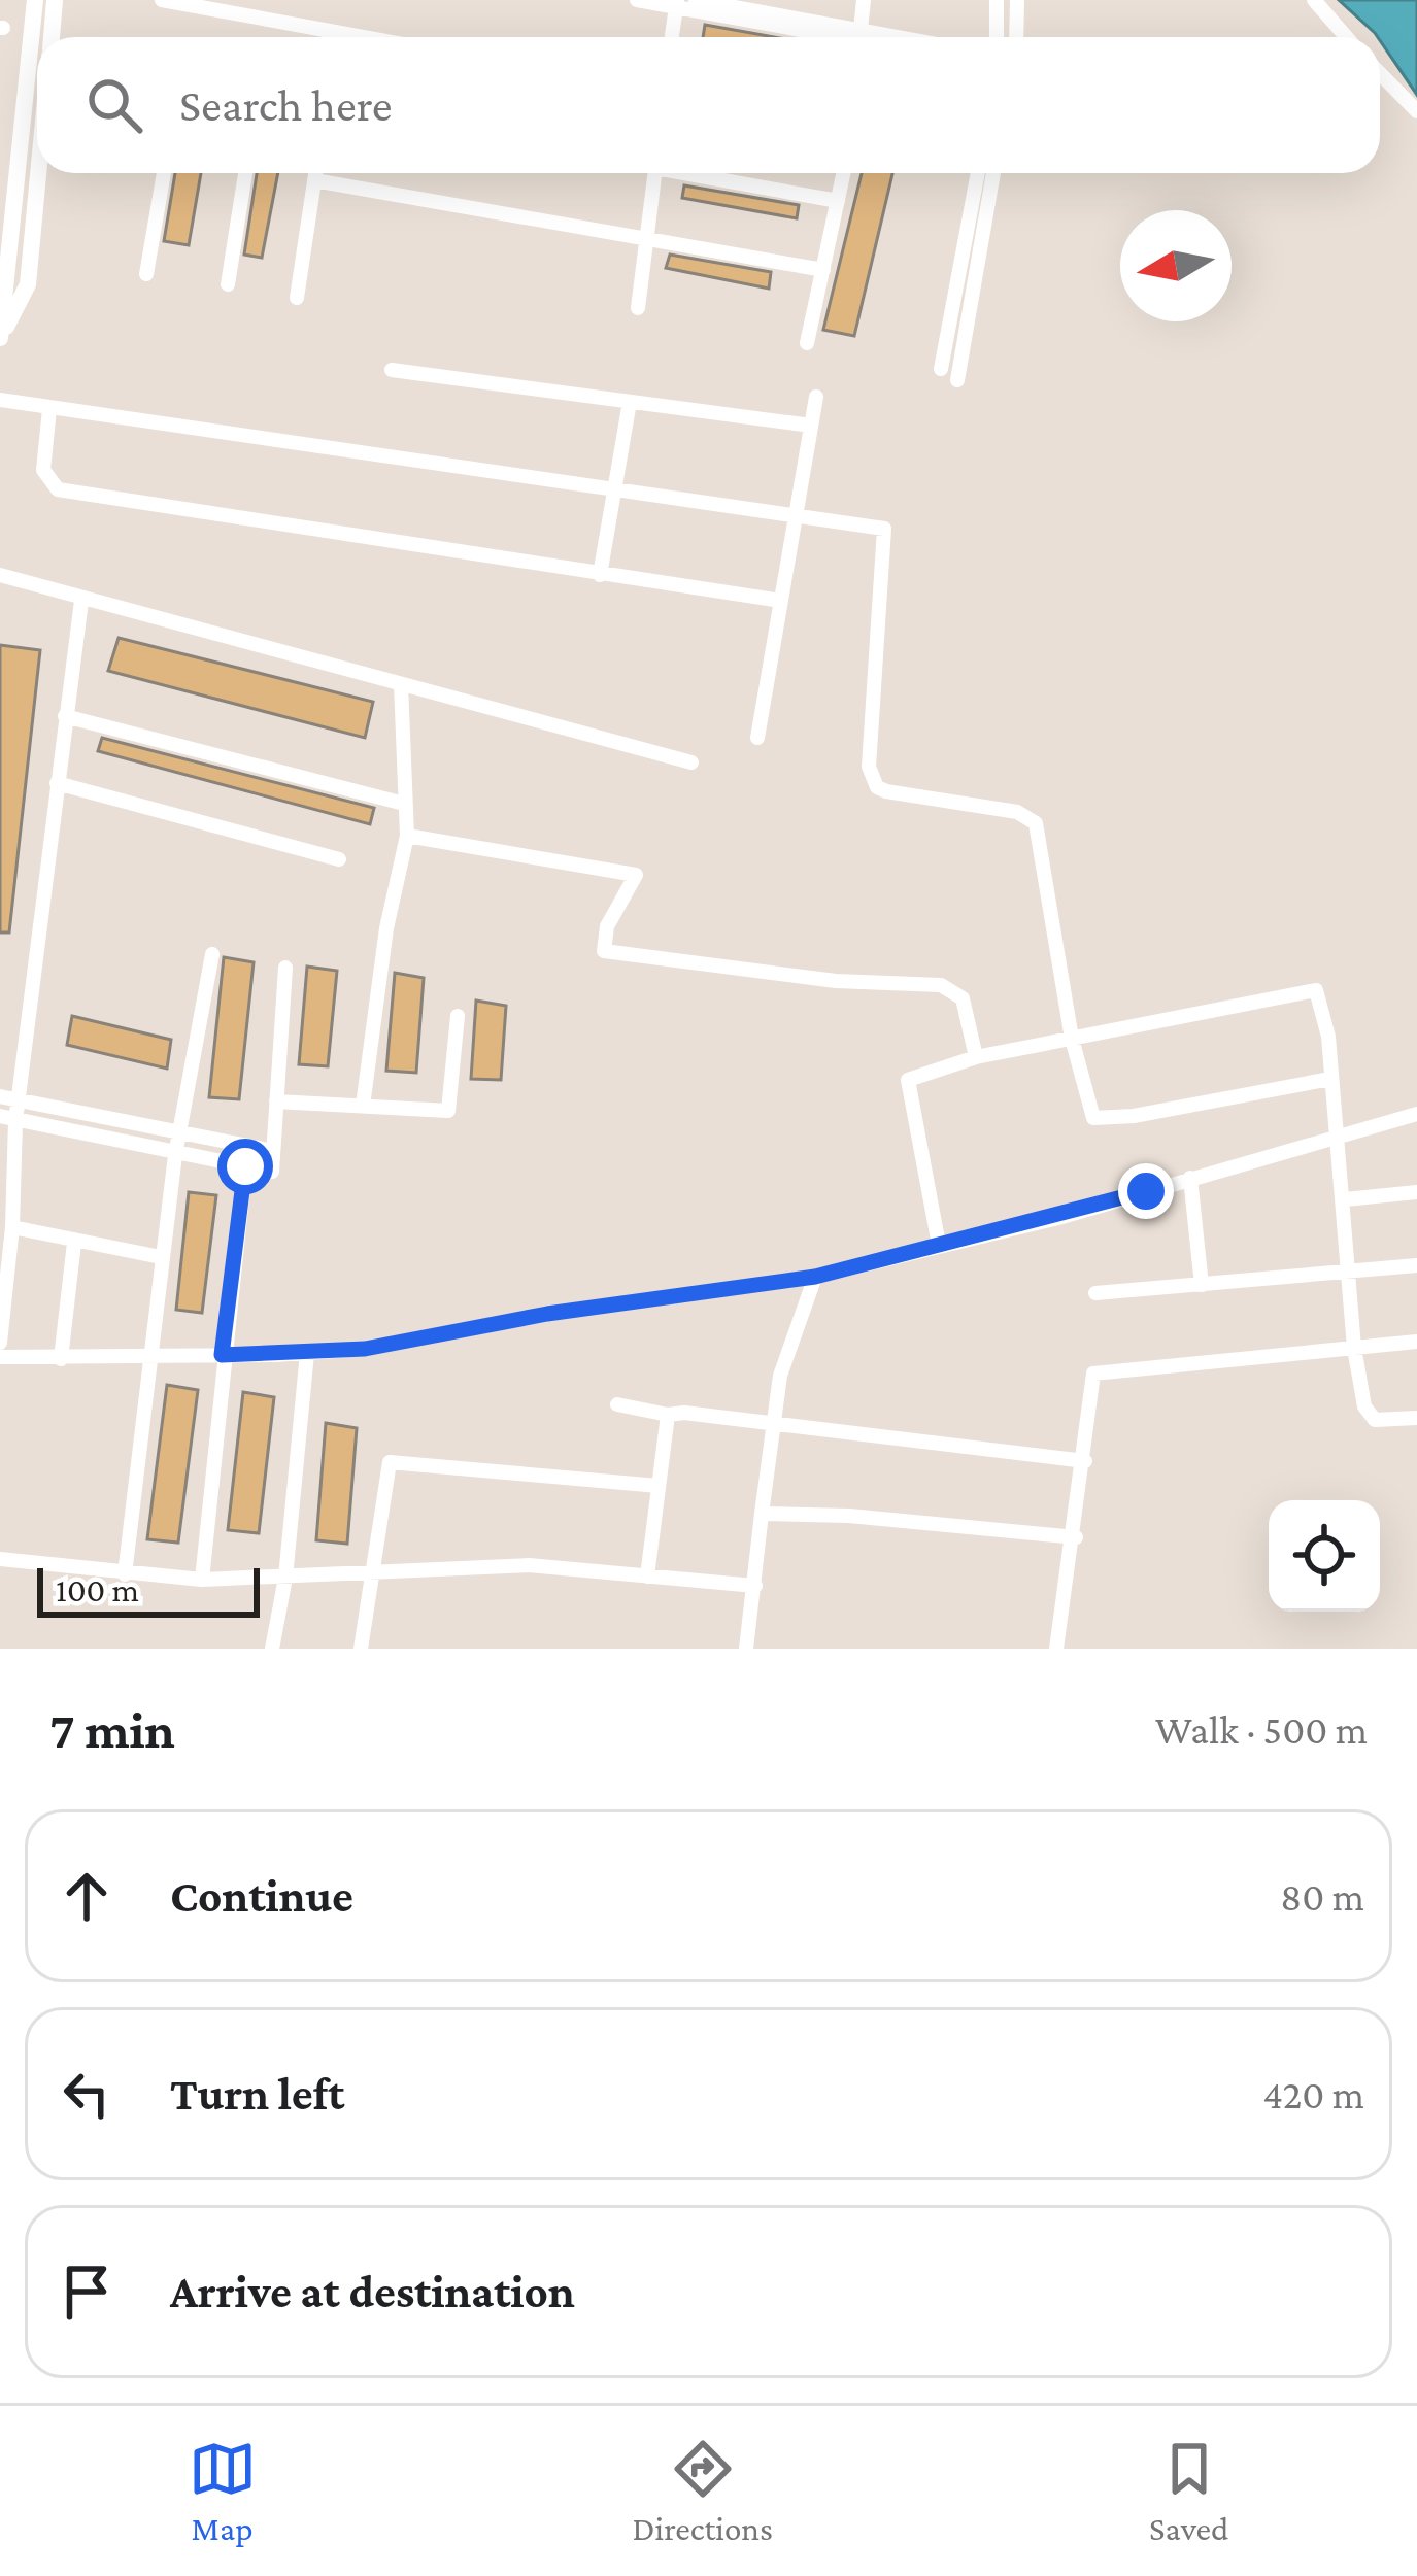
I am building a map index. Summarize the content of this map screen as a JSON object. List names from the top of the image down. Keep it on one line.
{"scale_bar":"100 m","north":"left","page":{"search":"Search here","scale":"100 m","heading":["7 min","Walk · 500 m"],"list":[["Continue","80 m"],["Turn left","420 m"],"Arrive at destination"],"nav":["Map","Directions","Saved"]}}
